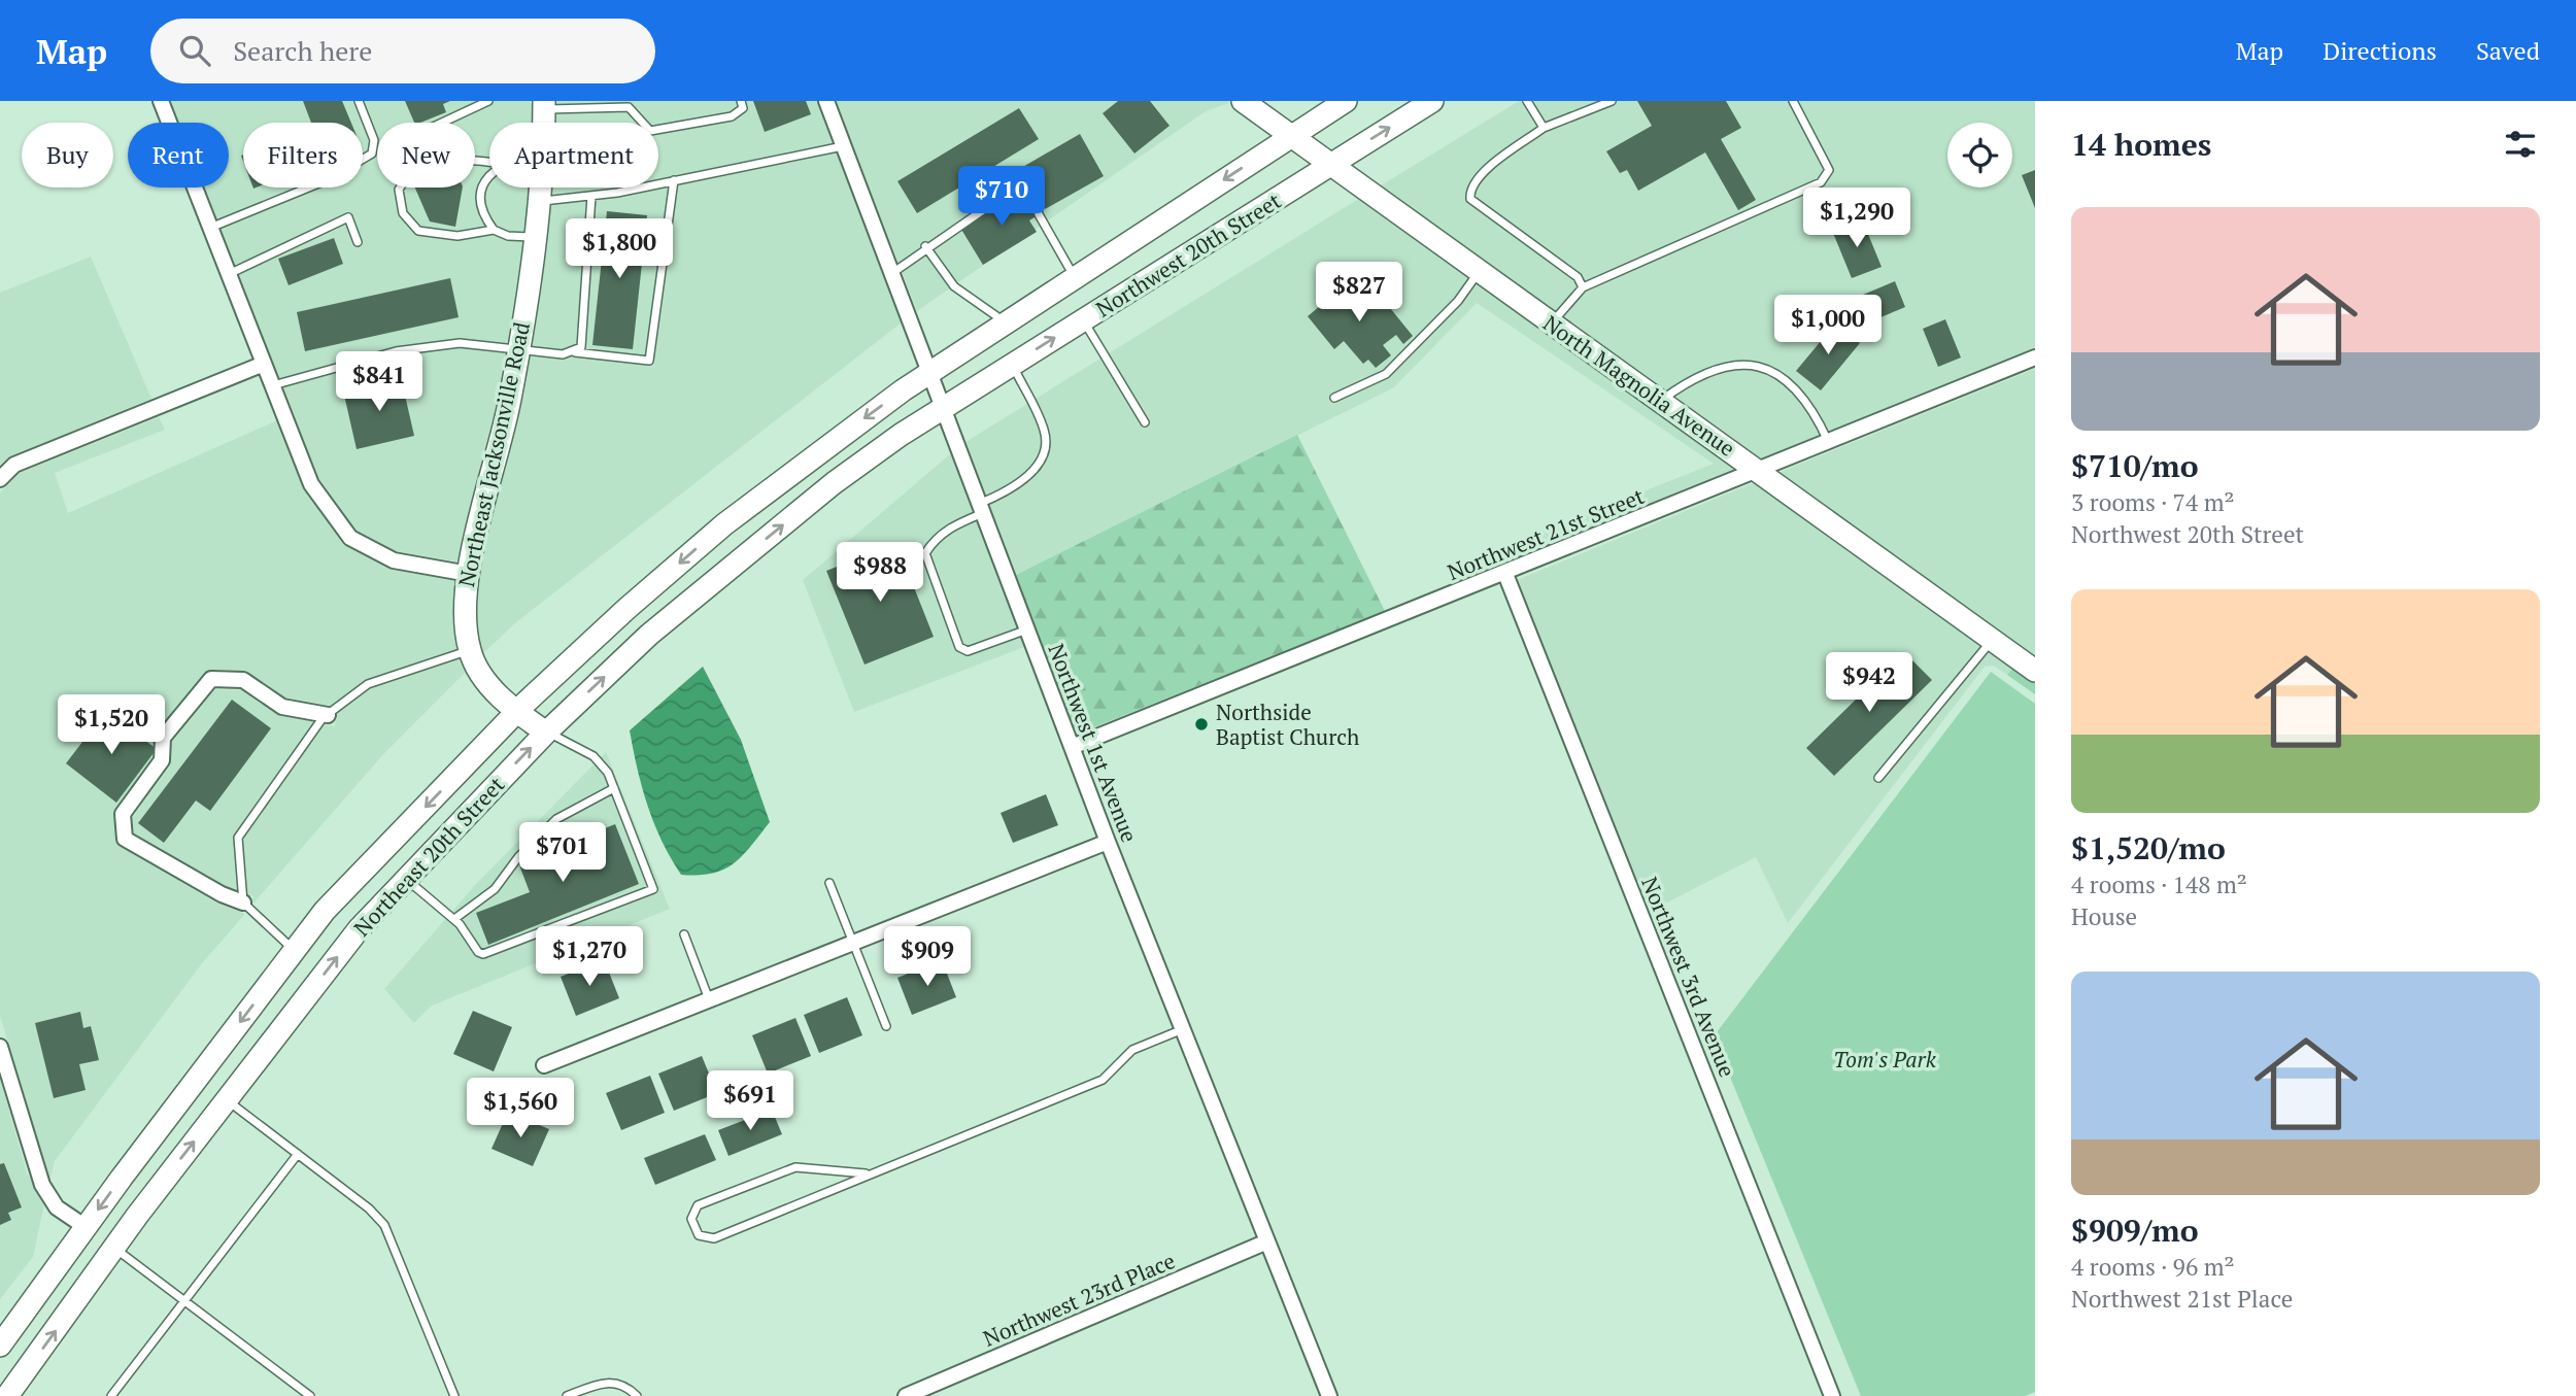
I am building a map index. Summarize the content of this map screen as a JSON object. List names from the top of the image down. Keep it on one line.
{"streets":{"main road":["Northwest 20th Street","North Magnolia Avenue","Northeast Jacksonville Road","Northeast 20th Street"],"street":["Northwest 21st Street","Northwest 1st Avenue","Northwest 3rd Avenue","Northwest 23rd Place"]},"crossings":[["Northwest 20th Street","North Magnolia Avenue"],["Northwest 20th Street","Northwest 1st Avenue"],["Northwest 20th Street","Northeast 20th Street"],["North Magnolia Avenue","Northwest 21st Street"],["Northeast Jacksonville Road","Northeast 20th Street"],["Northwest 21st Street","Northwest 1st Avenue"],["Northwest 21st Street","Northwest 3rd Avenue"],["Northwest 1st Avenue","Northeast 20th Street"],["Northwest 1st Avenue","Northwest 23rd Place"]],"parks":["Tom's Park"],"places":["Northside Baptist Church"],"page":{"header":"Map","search":"Search here","nav":["Map","Directions","Saved"],"heading":"14 homes","chip":["Buy","Rent","Filters","New","Apartment"],"price":["$710","$1,290","$1,800","$827","$1,000","$841","$988","$942","$1,520","$701","$1,270","$909","$691","$1,560"],"list":[{"name":"$710/mo","note":"3 rooms · 74 m² · Northwest 20th Street"},{"name":"$1,520/mo","note":"4 rooms · 148 m² · House"},{"name":"$909/mo","note":"4 rooms · 96 m² · Northwest 21st Place"}]}}
